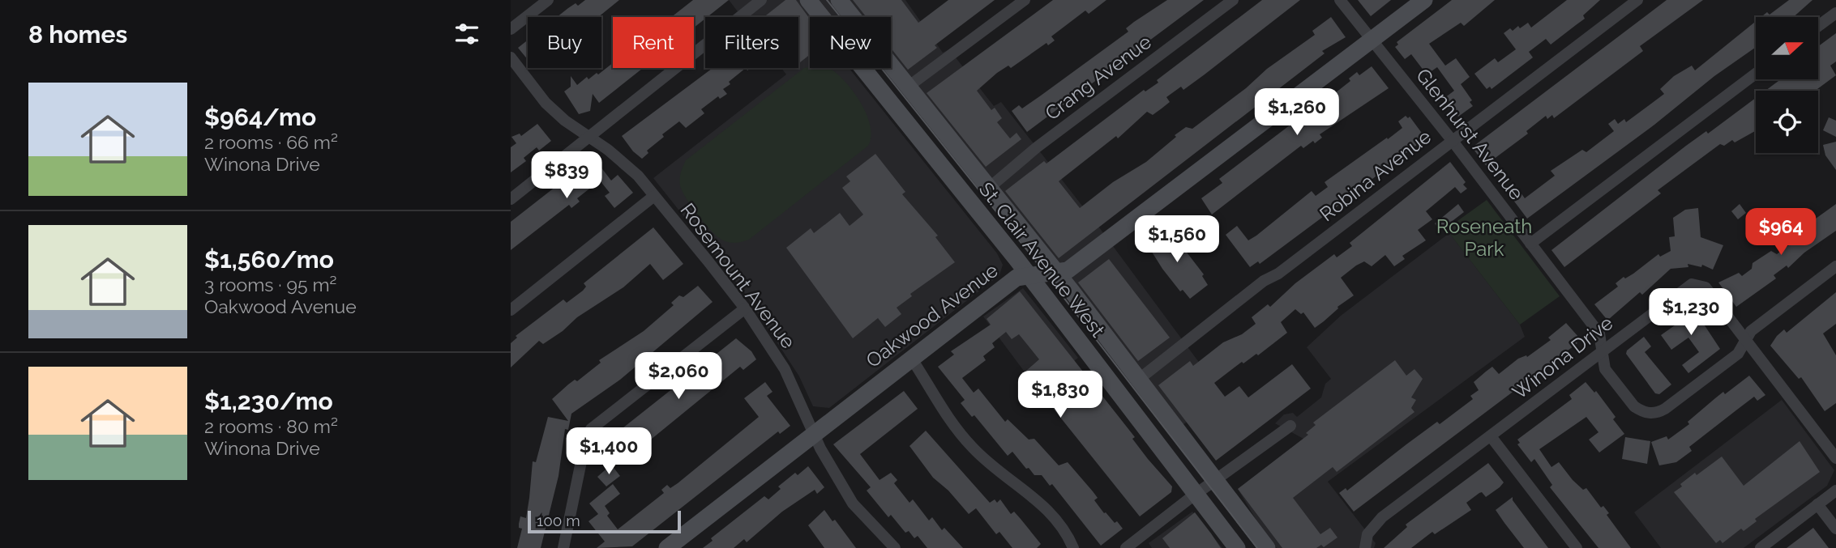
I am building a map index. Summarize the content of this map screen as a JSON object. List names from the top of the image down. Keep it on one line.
{"streets":{"main road":["St. Clair Avenue West","Oakwood Avenue"],"street":["Crang Avenue","Glenhurst Avenue","Robina Avenue","Rosemount Avenue","Winona Drive"]},"crossings":[["Crang Avenue","St. Clair Avenue West"],["Glenhurst Avenue","Robina Avenue"],["Glenhurst Avenue","Oakwood Avenue"],["Glenhurst Avenue","Winona Drive"],["Robina Avenue","St. Clair Avenue West"],["St. Clair Avenue West","Oakwood Avenue"],["Rosemount Avenue","Oakwood Avenue"]],"parks":["Roseneath Park"],"scale_bar":"100 m","north":"right","page":{"heading":"8 homes","chip":["Buy","Rent","Filters","New"],"list":[{"name":"$964/mo","note":"2 rooms · 66 m² · Winona Drive"},{"name":"$1,560/mo","note":"3 rooms · 95 m² · Oakwood Avenue"},{"name":"$1,230/mo","note":"2 rooms · 80 m² · Winona Drive"}],"price":["$1,260","$839","$964","$1,560","$1,230","$2,060","$1,830","$1,400"],"scale":"100 m"}}
